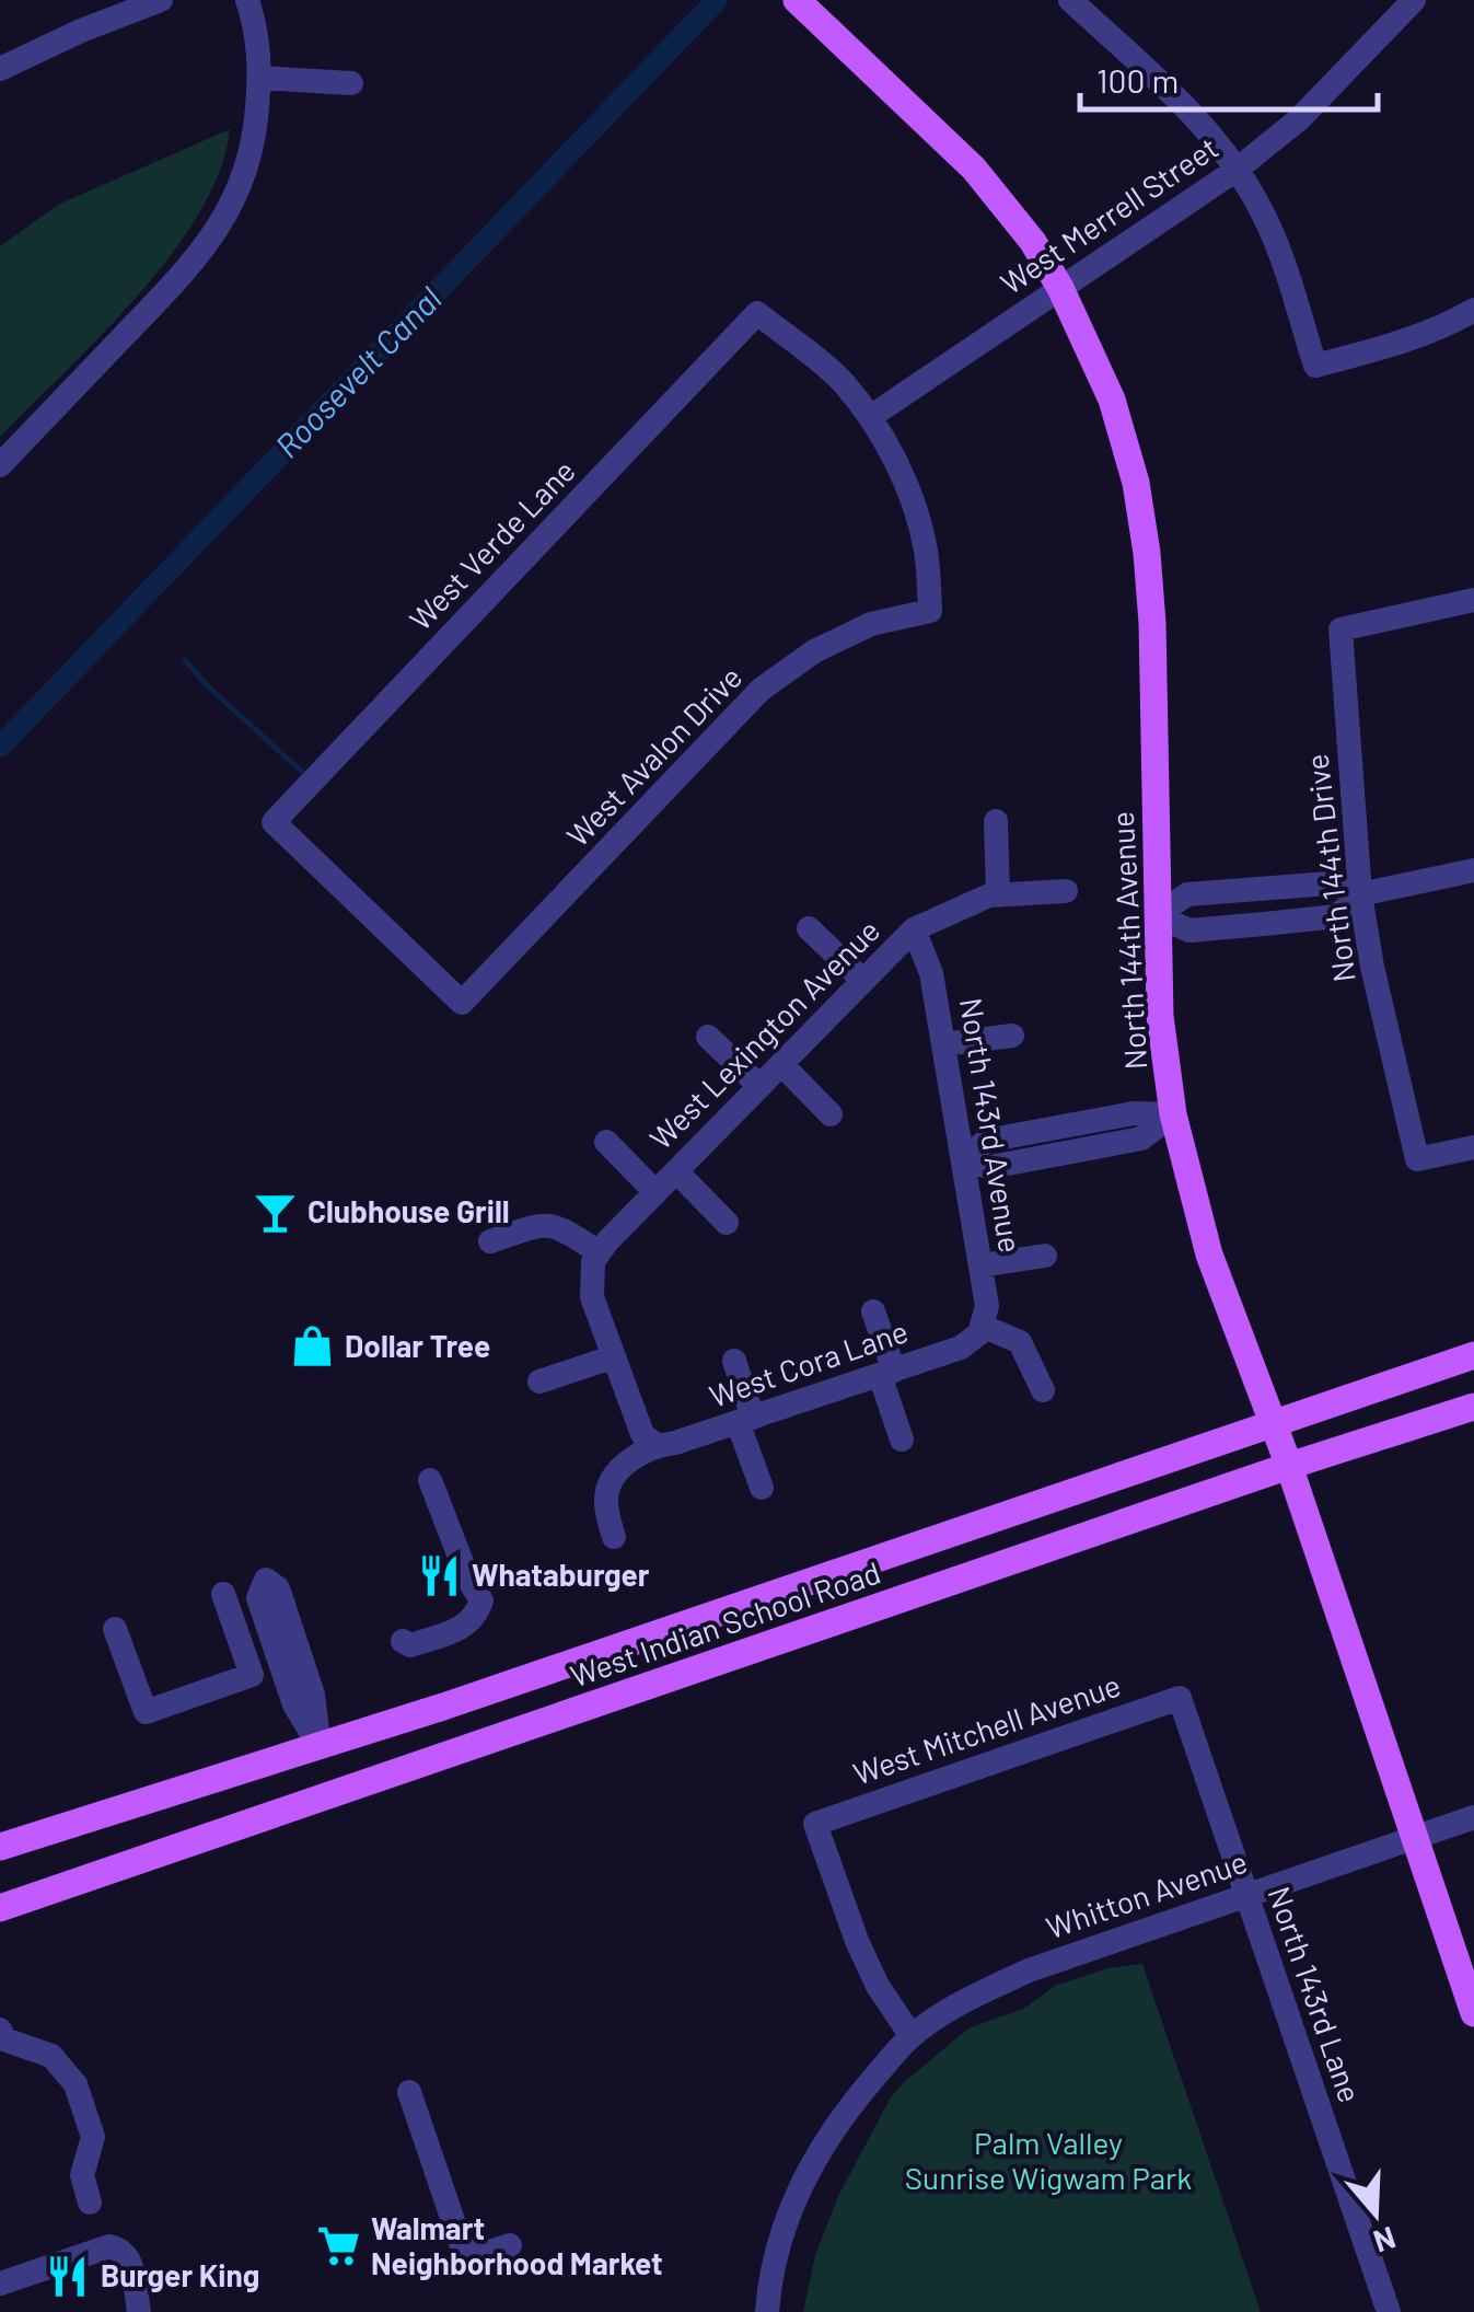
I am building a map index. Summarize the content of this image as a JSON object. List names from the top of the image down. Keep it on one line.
{"streets":{"main road":["North 144th Avenue","West Indian School Road"],"street":["West Merrell Street","West Verde Lane","West Avalon Drive","North 144th Drive","West Lexington Avenue","North 143rd Avenue","West Cora Lane","West Mitchell Avenue","Whitton Avenue","North 143rd Lane"]},"crossings":[["West Merrell Street","West Verde Lane"],["West Merrell Street","West Avalon Drive"],["West Merrell Street","North 144th Avenue"],["West Verde Lane","West Avalon Drive"],["North 144th Avenue","West Indian School Road"],["North 144th Avenue","Whitton Avenue"],["West Lexington Avenue","North 143rd Avenue"],["North 143rd Avenue","West Cora Lane"],["West Mitchell Avenue","Whitton Avenue"],["West Mitchell Avenue","North 143rd Lane"],["Whitton Avenue","North 143rd Lane"]],"water":["Roosevelt Canal"],"parks":["Palm Valley Sunrise Wigwam Park"],"places":{"bar":["Clubhouse Grill"],"shop":["Dollar Tree"],"restaurant":["Whataburger","Burger King"],"supermarket":["Walmart Neighborhood Market"]},"scale_bar":"100 m","north":"bottom"}
